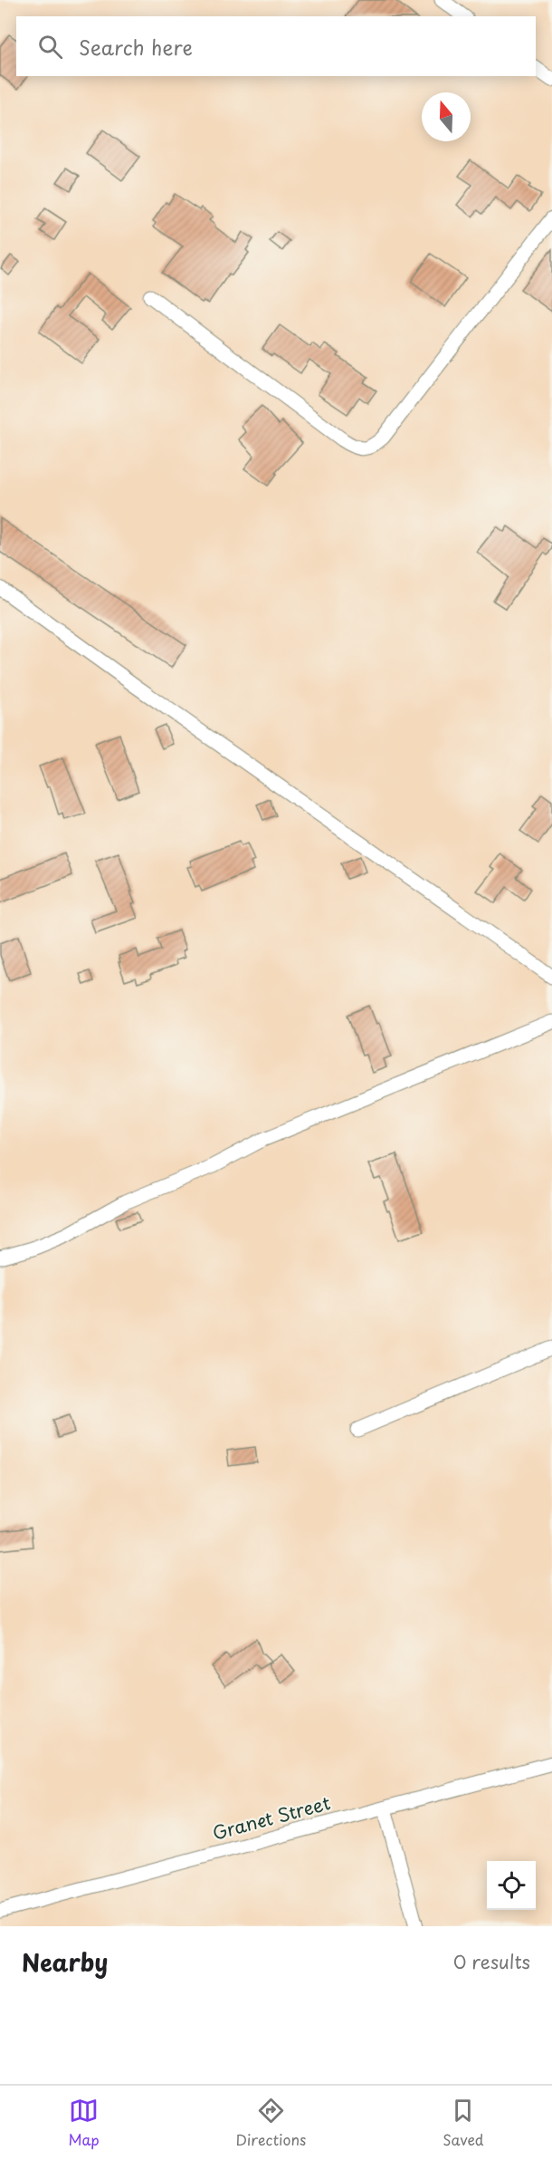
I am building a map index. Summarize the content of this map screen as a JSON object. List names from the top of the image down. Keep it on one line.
{"streets":{"street":["Granet Street"]},"north":"top","page":{"search":"Search here","heading":["Nearby","0 results"],"nav":["Map","Directions","Saved"]}}
